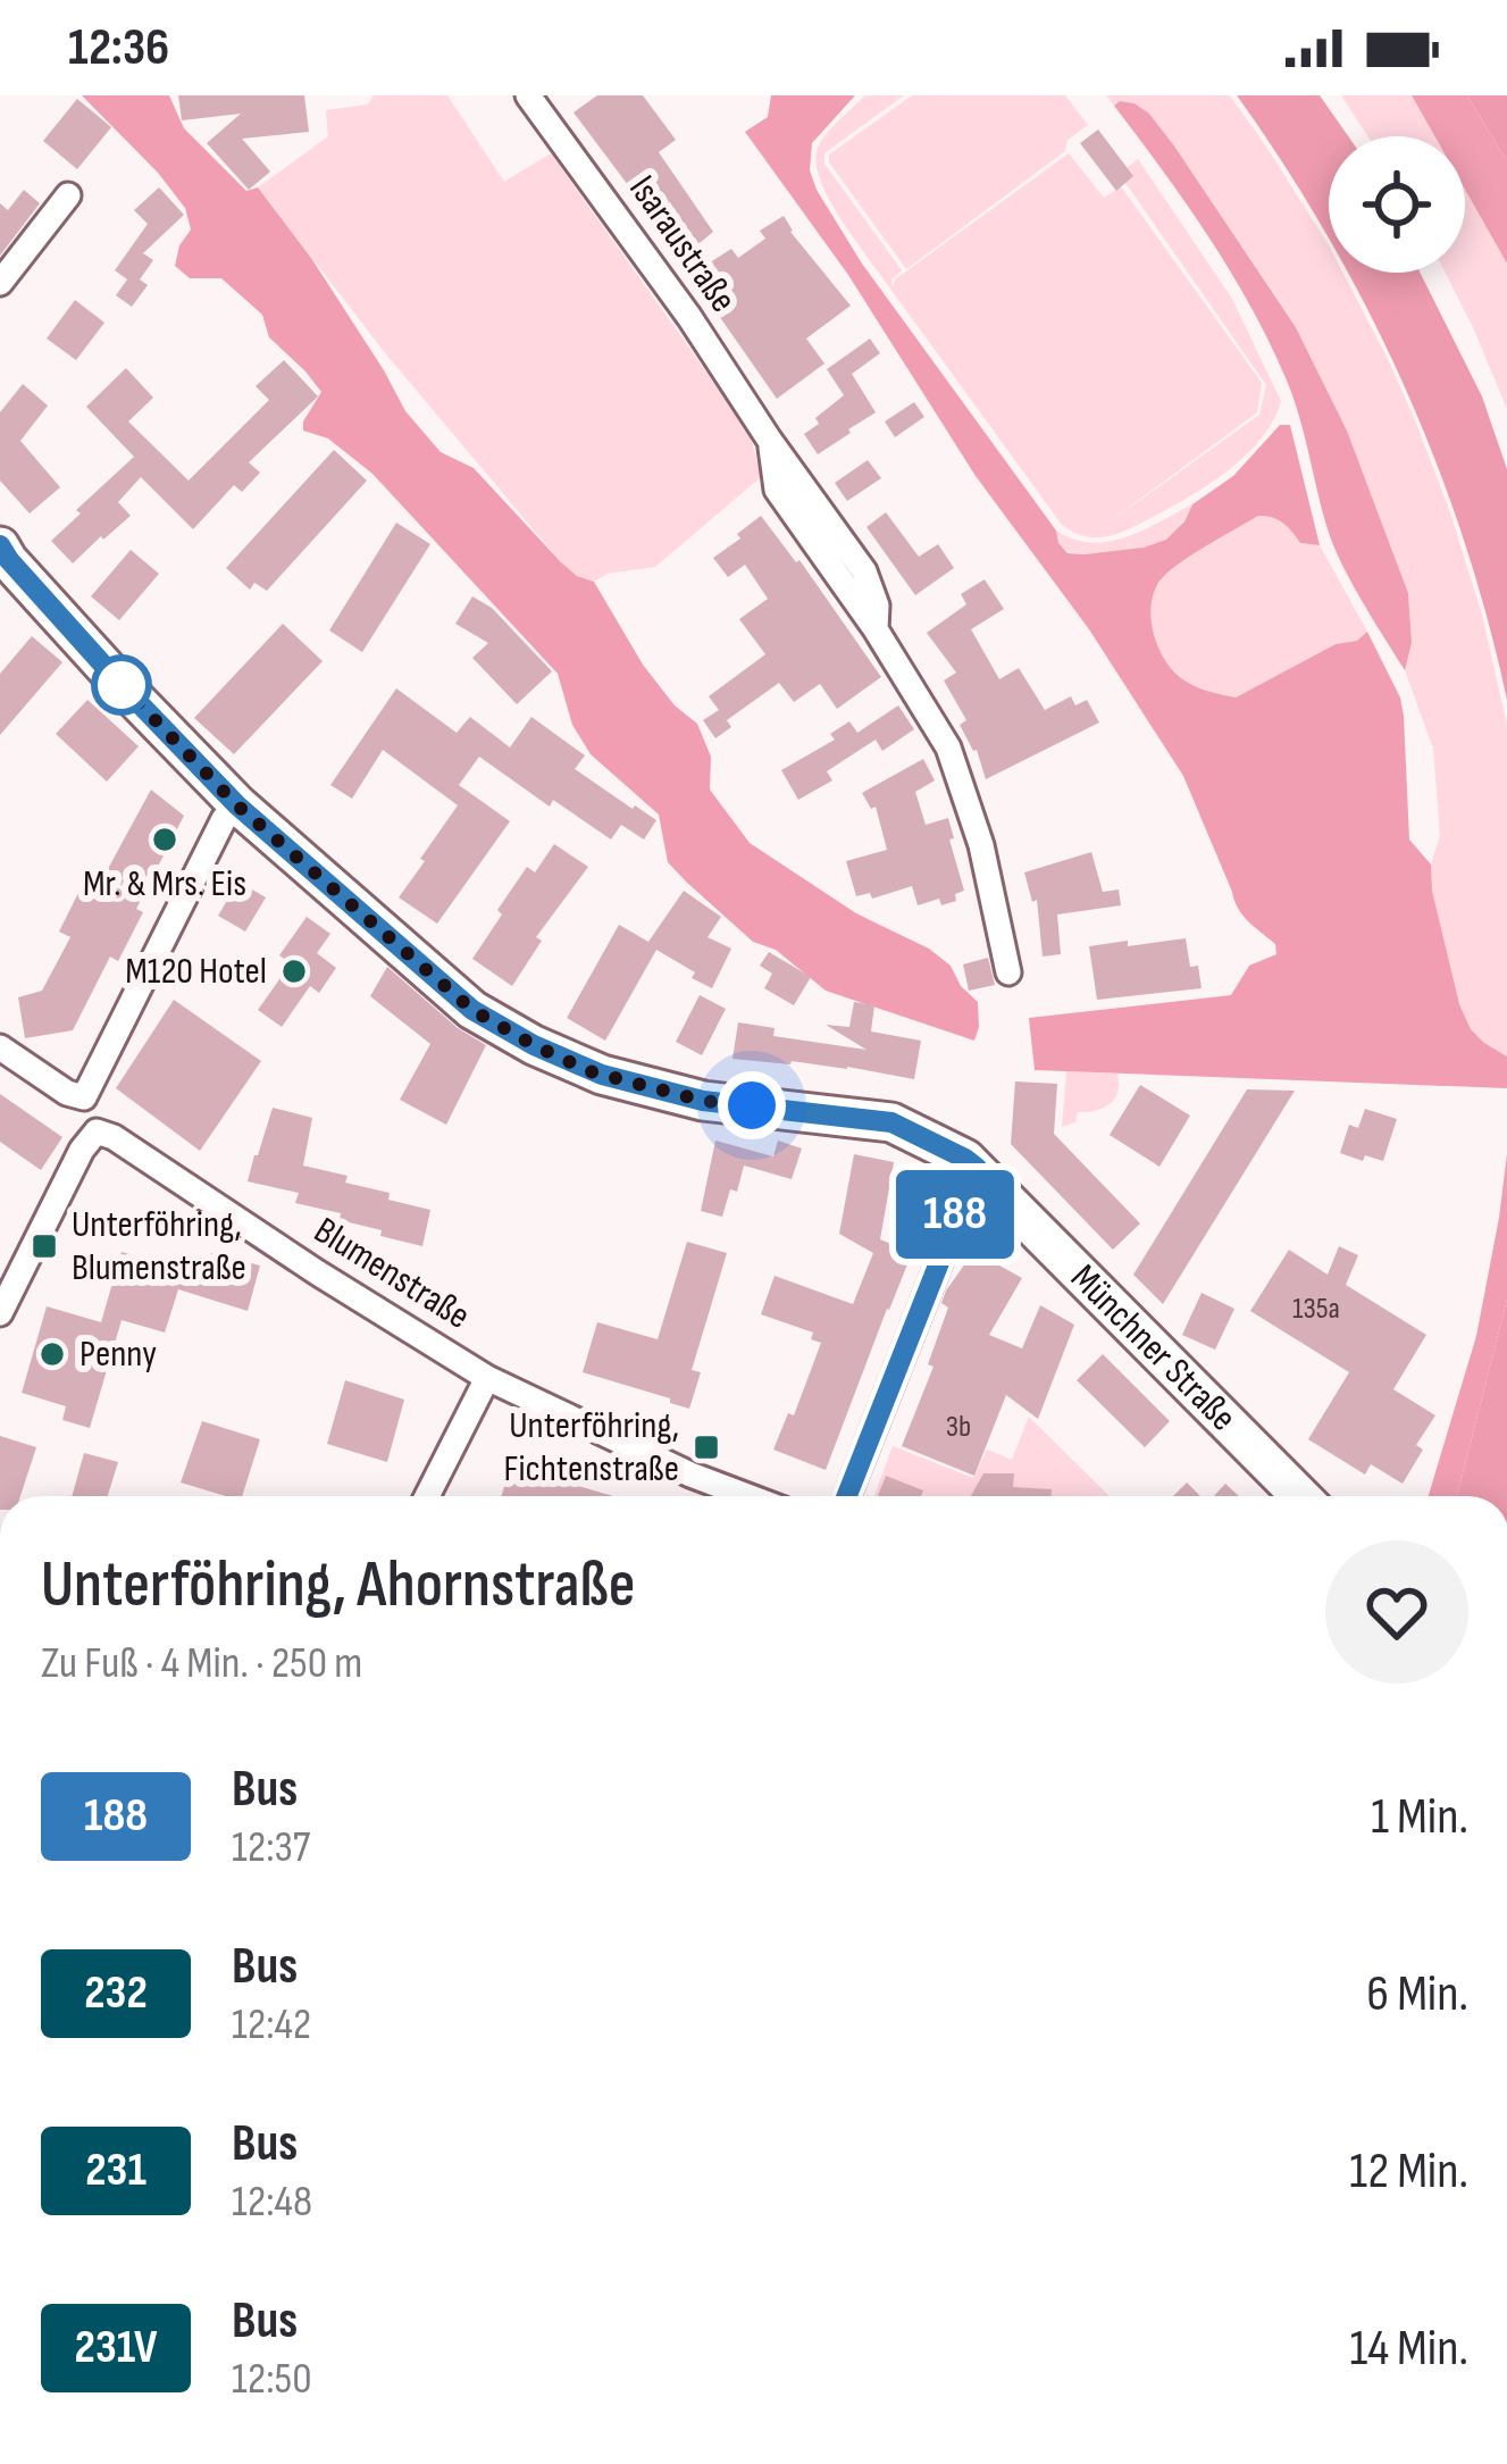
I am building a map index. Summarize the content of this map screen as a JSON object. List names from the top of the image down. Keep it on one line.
{"streets":{"main road":["Münchner Straße"],"street":["Isaraustraße","Blumenstraße"]},"places":{"other":["Mr. & Mrs. Eis","M120 Hotel","Penny"],"transit":["Unterföhring, Blumenstraße","Unterföhring, Fichtenstraße"]},"lines":["bus line 188"],"house_numbers":["135a","3b"],"page":{"status":"12:36","on_map":"188","heading":["Unterföhring, Ahornstraße","Zu Fuß · 4 Min. · 250 m"],"list":[{"mark":"188","name":"Bus","note":"12:37","value":"1 Min."},{"mark":"232","name":"Bus","note":"12:42","value":"6 Min."},{"mark":"231","name":"Bus","note":"12:48","value":"12 Min."},{"mark":"231V","name":"Bus","note":"12:50","value":"14 Min."}]}}
